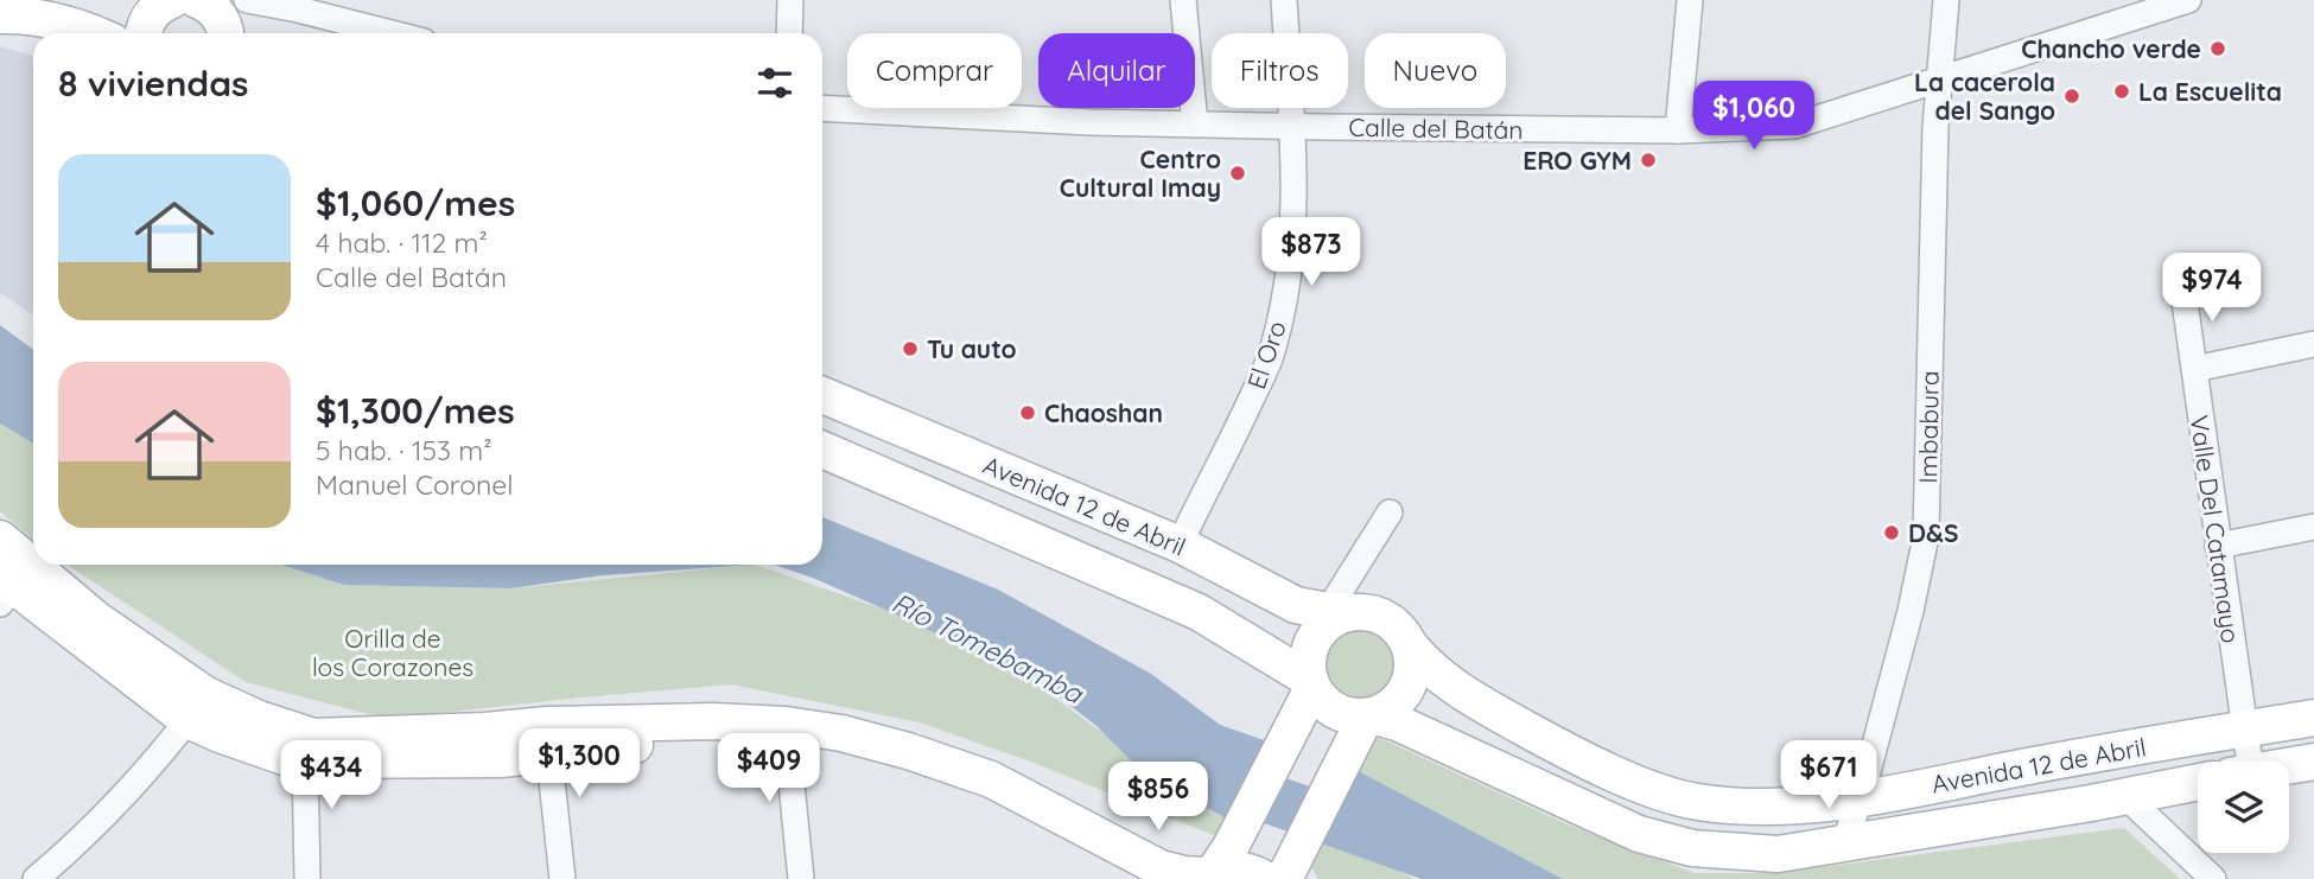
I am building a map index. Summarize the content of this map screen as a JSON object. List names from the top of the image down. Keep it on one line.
{"streets":{"main road":["Avenida 12 de Abril"],"street":["Calle del Batán","El Oro","Imbabura","Valle Del Catamayo"]},"crossings":[["Calle del Batán","El Oro"],["Calle del Batán","Imbabura"],["El Oro","Avenida 12 de Abril"],["Imbabura","Avenida 12 de Abril"],["Avenida 12 de Abril","Valle Del Catamayo"]],"water":["Río Tomebamba"],"parks":["Orilla de los Corazones"],"places":["Chancho verde","La Escuelita","La cacerola del Sango","ERO GYM","Centro Cultural Imay","Tu auto","Chaoshan","D&S"],"page":{"chip":["Comprar","Alquilar","Filtros","Nuevo"],"heading":"8 viviendas","price":["$1,060","$873","$974","$1,300","$409","$434","$671","$856"],"list":[{"name":"$1,060/mes","note":"4 hab. · 112 m² · Calle del Batán"},{"name":"$1,300/mes","note":"5 hab. · 153 m² · Manuel Coronel"}]}}
